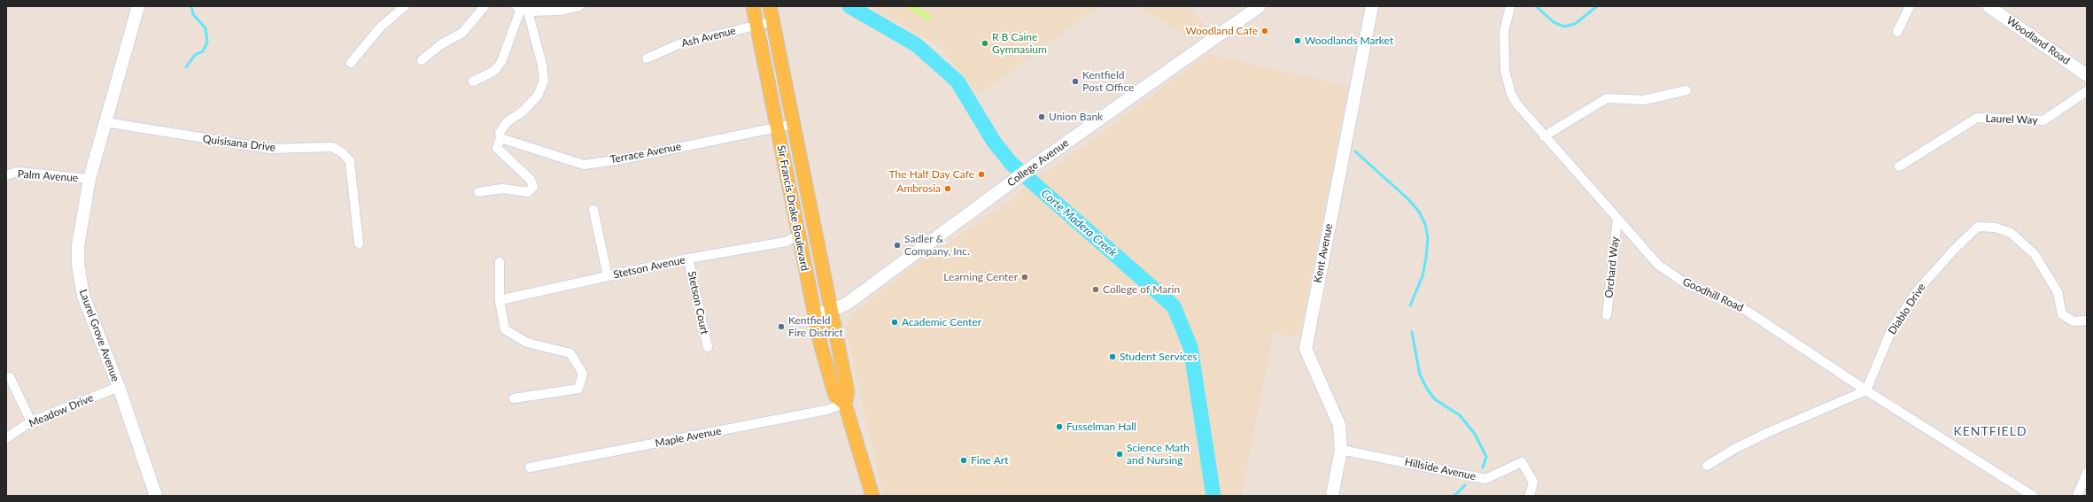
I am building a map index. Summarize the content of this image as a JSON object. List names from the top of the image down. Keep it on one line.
{"streets":{"main road":["Sir Francis Drake Boulevard"],"street":["Ash Avenue","Woodland Road","Laurel Way","Quisisana Drive","Terrace Avenue","College Avenue","Palm Avenue","Kent Avenue","Stetson Avenue","Orchard Way","Goodhill Road","Stetson Court","Diablo Drive","Laurel Grove Avenue","Meadow Drive","Maple Avenue","Hillside Avenue"]},"crossings":[["Ash Avenue","Sir Francis Drake Boulevard"],["Quisisana Drive","Laurel Grove Avenue"],["Terrace Avenue","Sir Francis Drake Boulevard"],["College Avenue","Sir Francis Drake Boulevard"],["Palm Avenue","Laurel Grove Avenue"],["Sir Francis Drake Boulevard","Stetson Avenue"],["Sir Francis Drake Boulevard","Maple Avenue"],["Kent Avenue","Hillside Avenue"],["Stetson Avenue","Stetson Court"],["Orchard Way","Goodhill Road"],["Goodhill Road","Diablo Drive"],["Laurel Grove Avenue","Meadow Drive"]],"districts":["KENTFIELD"],"water":["Corte Madera Creek"],"places":["Woodland Cafe","Woodlands Market","R B Caine Gymnasium","Kentfield Post Office","Union Bank","The Half Day Cafe","Ambrosia","Sadler & Company, Inc.","Learning Center","College of Marin","Academic Center","Kentfield Fire District","Student Services","Fusselman Hall","Science Math and Nursing","Fine Art"]}
